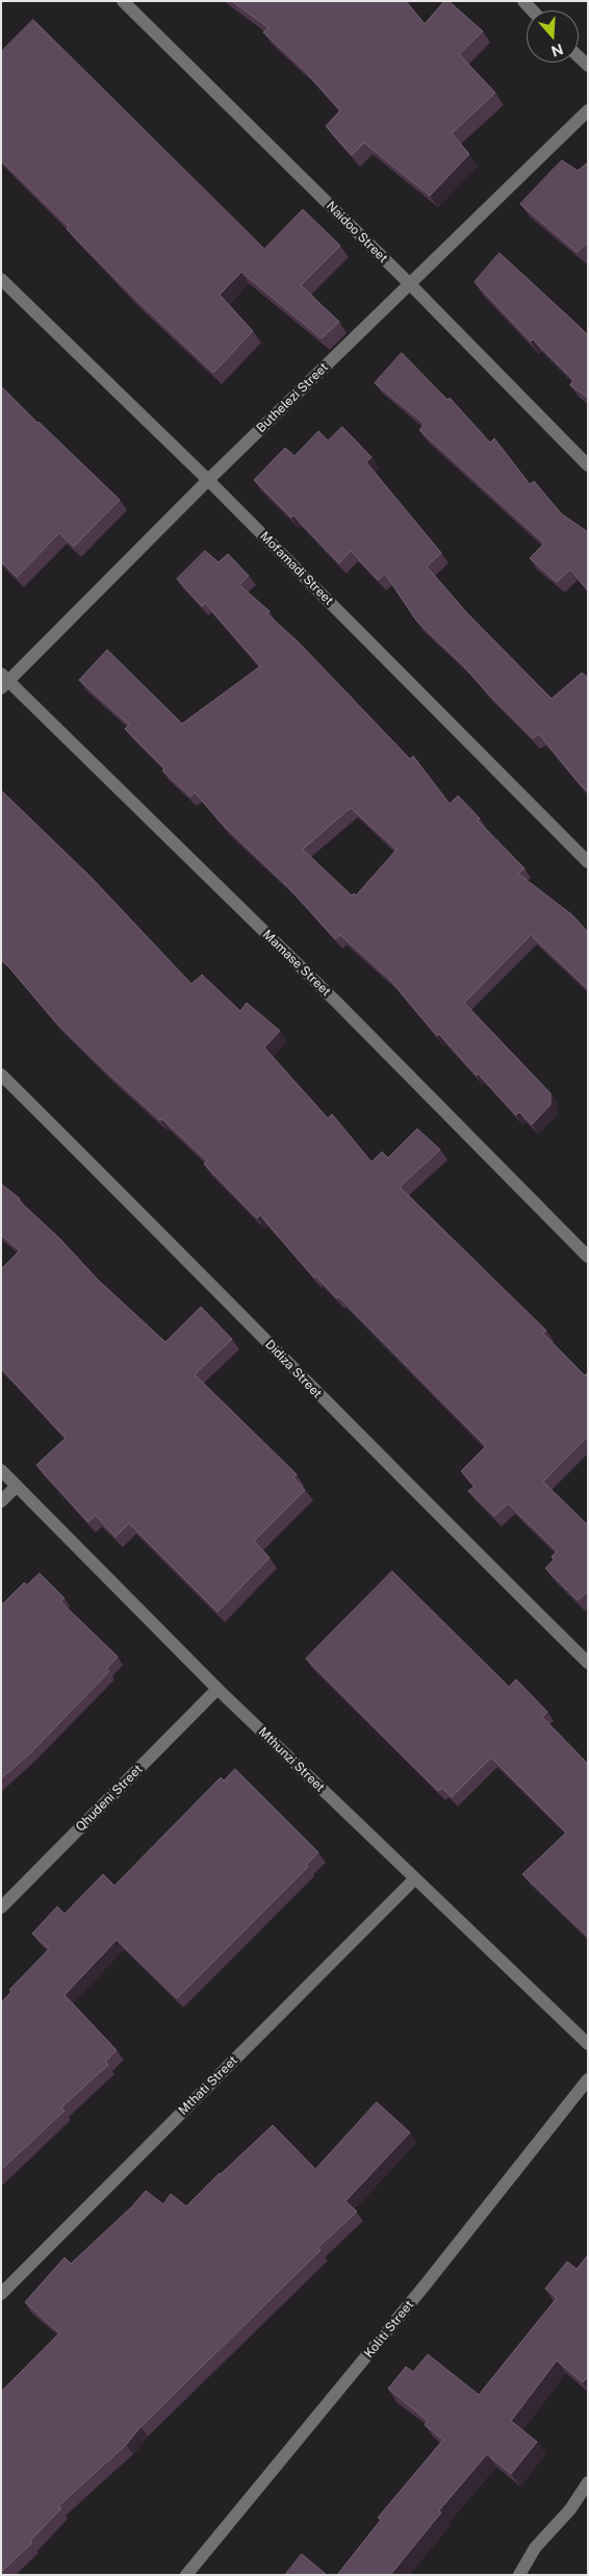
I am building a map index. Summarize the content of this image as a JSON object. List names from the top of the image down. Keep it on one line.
{"streets":{"street":["Naidoo Street","Buthelezi Street","Mofamadi Street","Mamase Street","Didiza Street","Mthunzi Street","Qhudeni Street","Mthati Street","Koliti Street"]},"crossings":[["Naidoo Street","Buthelezi Street"],["Buthelezi Street","Mofamadi Street"],["Buthelezi Street","Mamase Street"],["Mthunzi Street","Qhudeni Street"],["Mthunzi Street","Mthati Street"]],"north":"bottom"}
